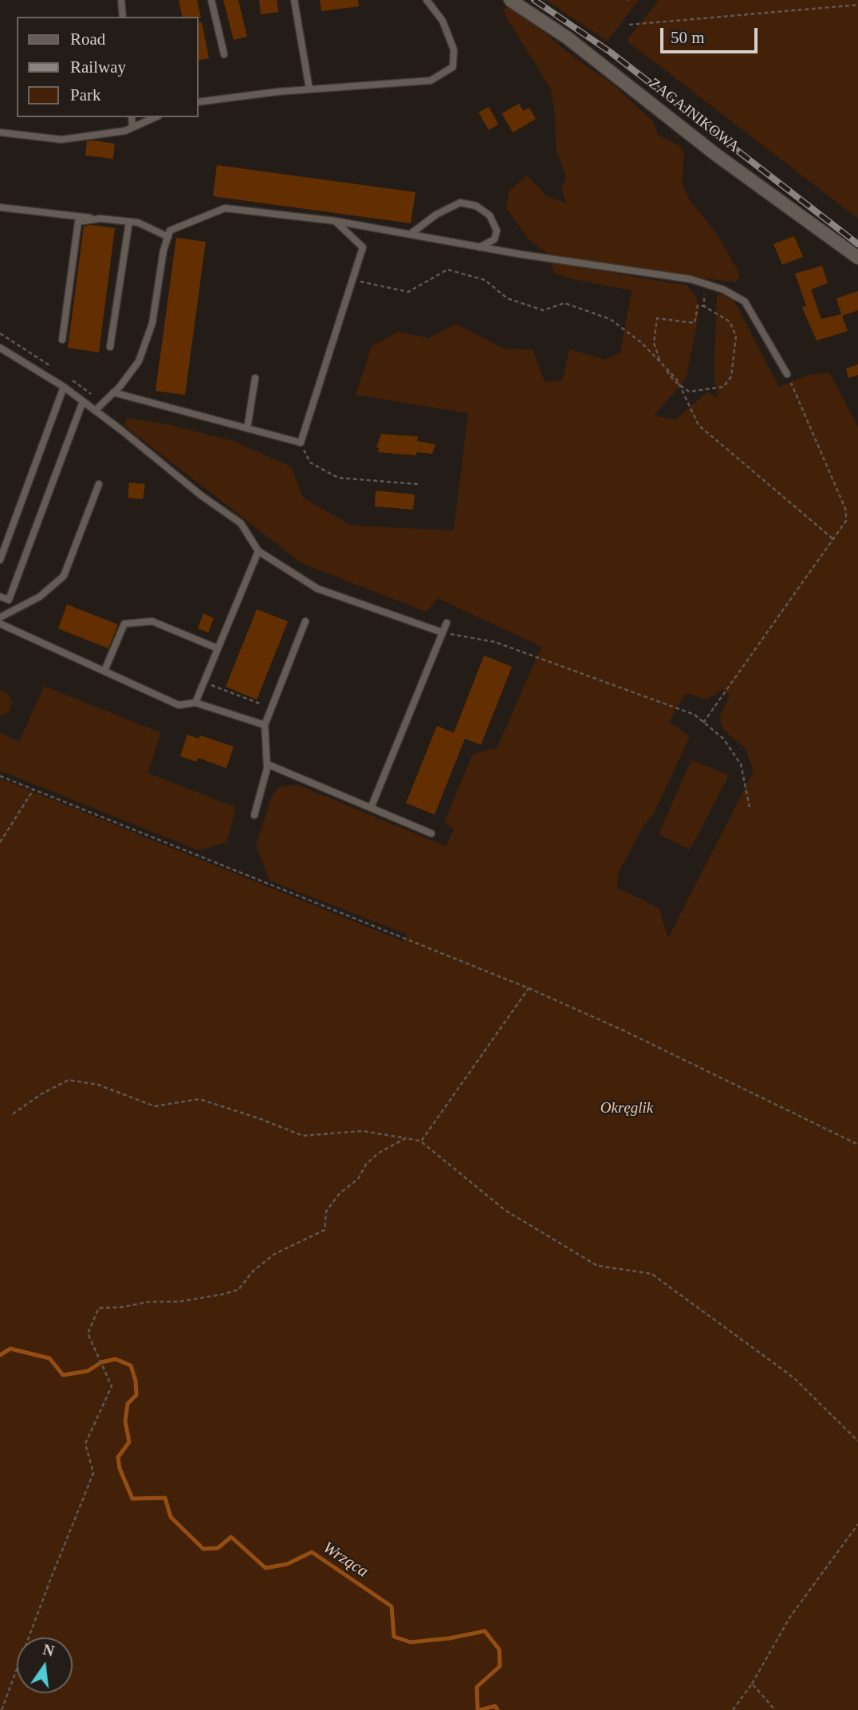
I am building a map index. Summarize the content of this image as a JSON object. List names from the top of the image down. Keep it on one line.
{"streets":{"street":["ZAGAJNIKOWA"]},"water":["Wrząca"],"parks":["Okręglik"],"legend":["Road","Railway","Park"],"scale_bar":"50 m","north":"top"}
